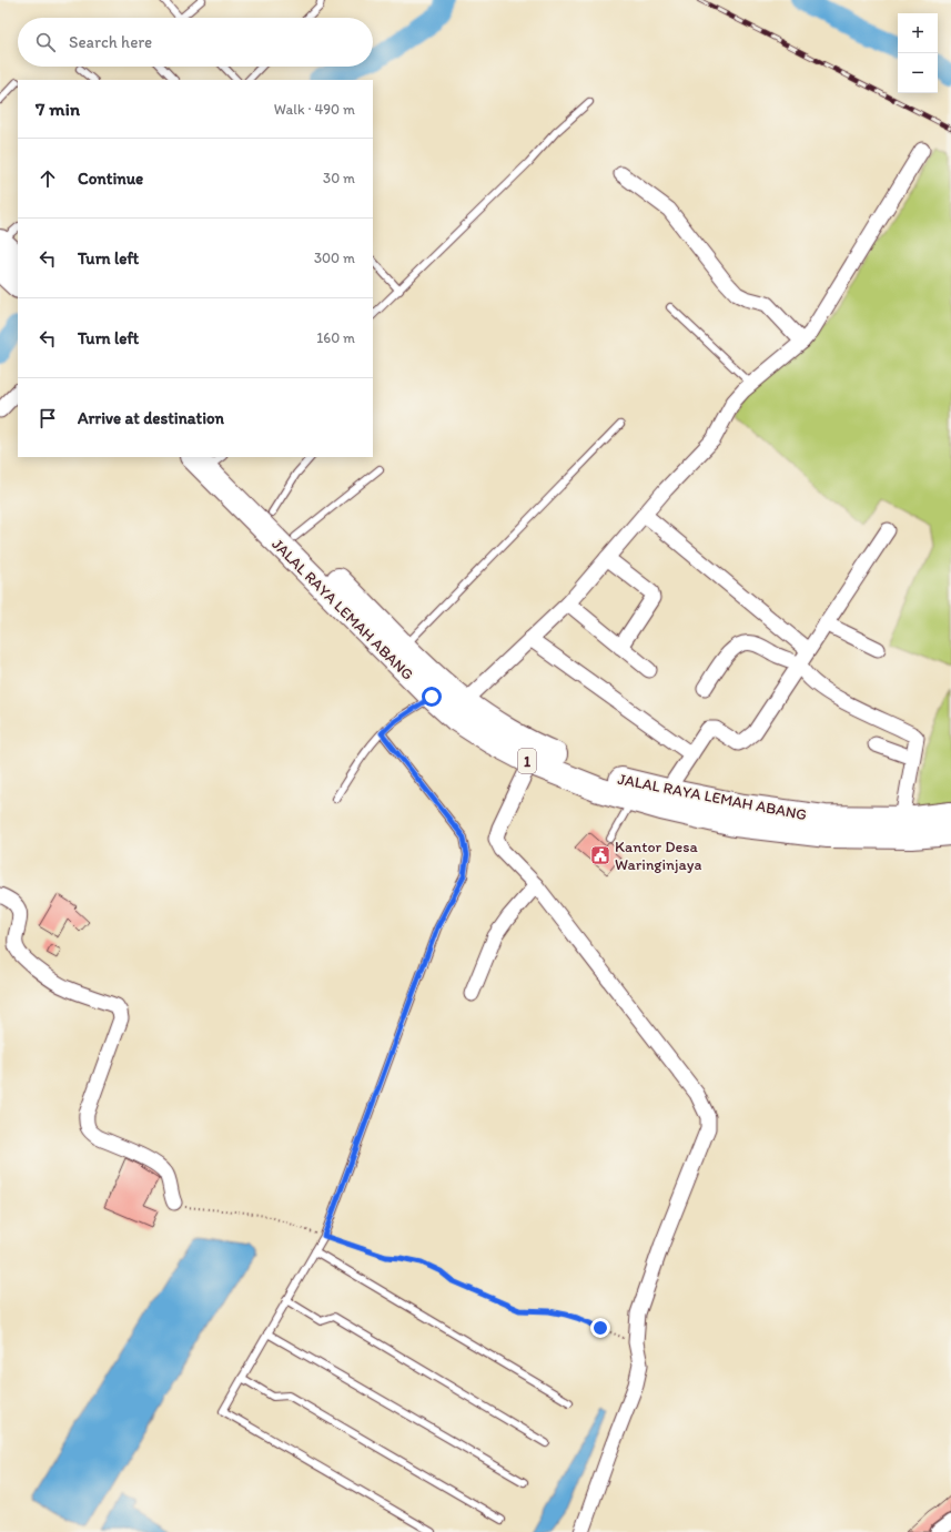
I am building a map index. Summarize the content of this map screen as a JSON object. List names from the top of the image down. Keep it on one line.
{"streets":{"highway":["JALAL RAYA LEMAH ABANG","1"]},"places":{"public building":["Kantor Desa Waringinjaya"]},"page":{"map_buttons":["+","−"],"search":"Search here","heading":["7 min","Walk · 490 m"],"list":[["Continue","30 m"],["Turn left","300 m"],["Turn left","160 m"],"Arrive at destination"]}}
